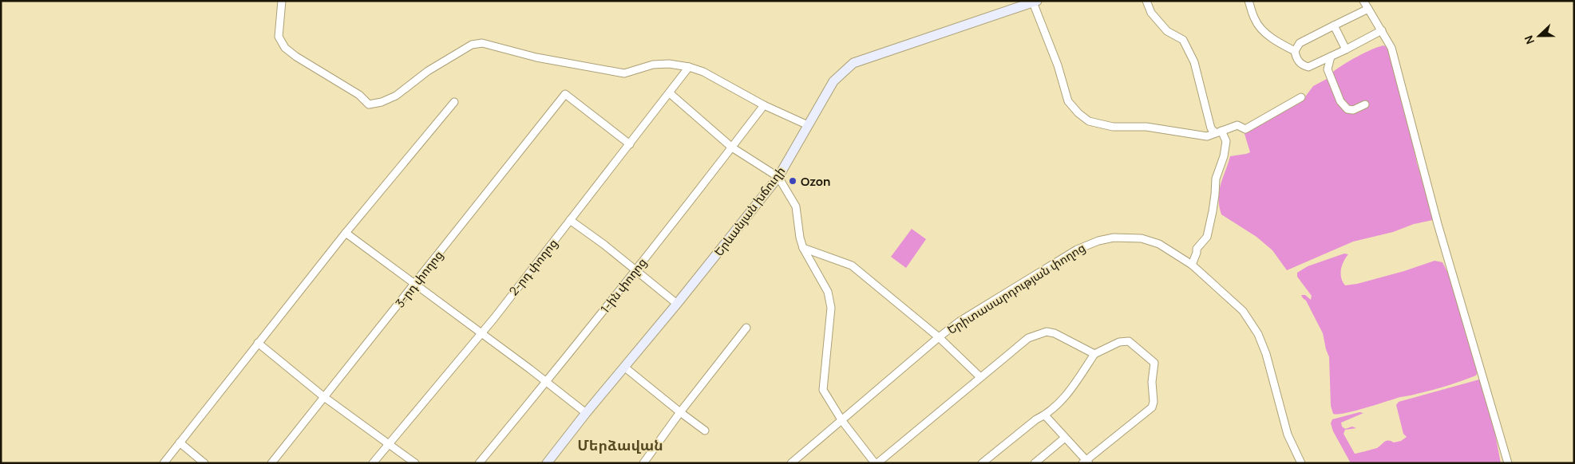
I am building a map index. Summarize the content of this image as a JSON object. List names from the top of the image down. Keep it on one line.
{"streets":{"main road":["Երևանյան խճուղի"],"street":["2-րդ փողոց","3-րդ փողոց","1-ին փողոց","Երիտասարդության փողոց"]},"crossings":[["2-րդ փողոց","3-րդ փողոց"]],"districts":["Մերձավան"],"places":["Ozon"],"north":"left"}
